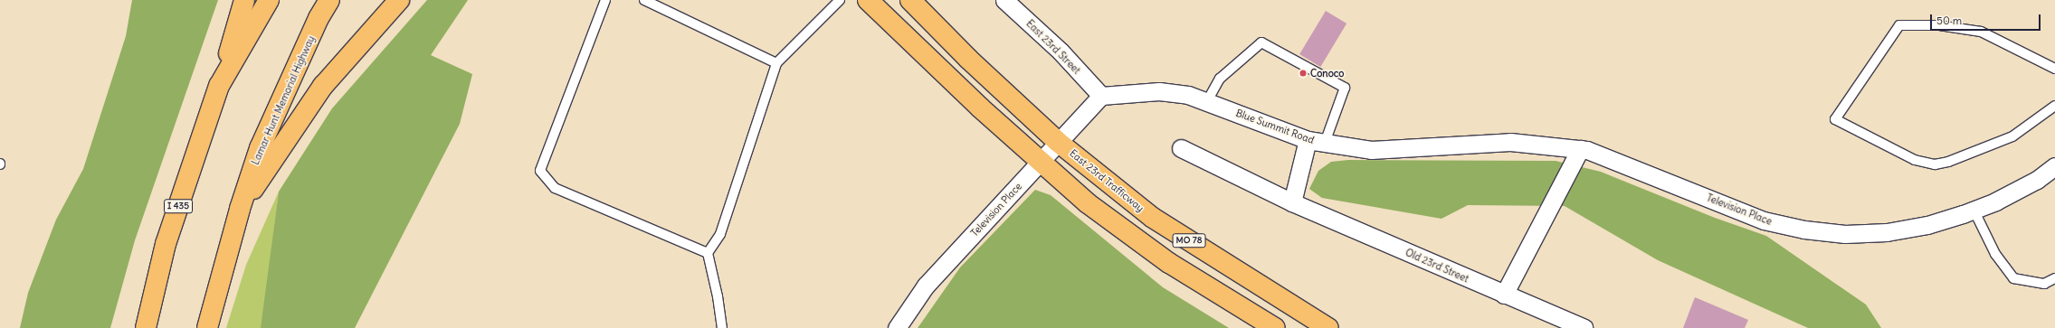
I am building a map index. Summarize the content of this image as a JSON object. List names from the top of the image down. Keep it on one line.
{"streets":{"main road":["Lamar Hunt Memorial Highway","East 23rd Trafficway","I 435","MO 78"],"street":["East 23rd Street","Blue Summit Road","Television Place","Old 23rd Street"]},"crossings":[["East 23rd Street","Blue Summit Road"],["East 23rd Street","Television Place"],["Blue Summit Road","Television Place"],["East 23rd Trafficway","Television Place"],["Television Place","MO 78"]],"places":["Conoco"],"scale_bar":"50 m"}
